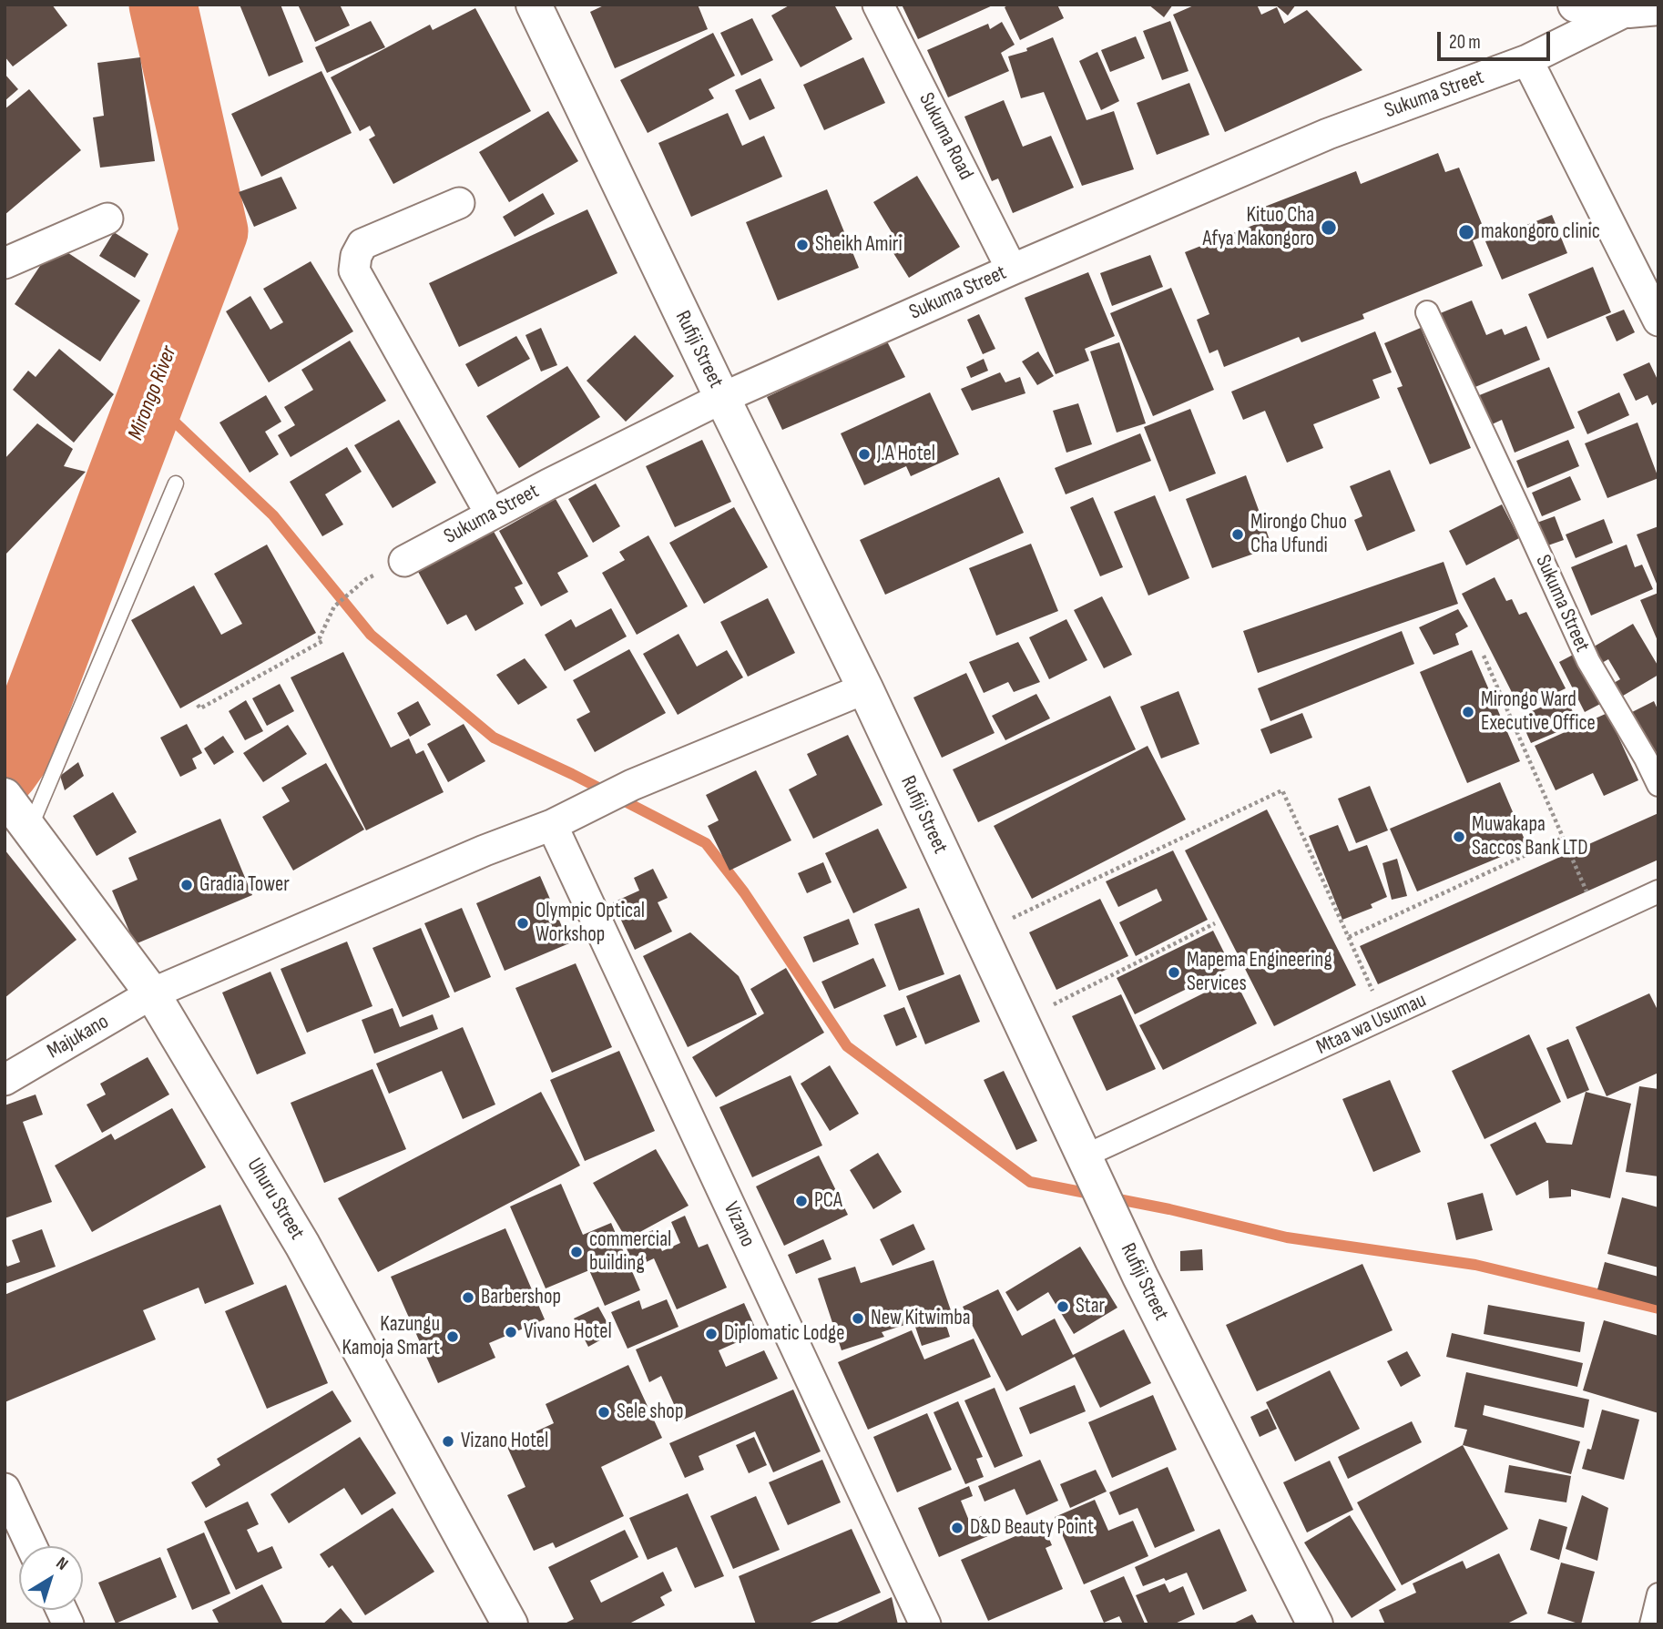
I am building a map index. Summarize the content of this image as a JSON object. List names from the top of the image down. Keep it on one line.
{"streets":{"street":["Sukuma Street","Sukuma Road","Rufiji Street","Mtaa wa Usumau","Majukano","Uhuru Street","Vizano"]},"crossings":[["Sukuma Street","Sukuma Road"],["Sukuma Street","Rufiji Street"],["Rufiji Street","Mtaa wa Usumau"],["Rufiji Street","Majukano"],["Majukano","Uhuru Street"],["Majukano","Vizano"]],"water":["Mirongo River"],"places":["Kituo Cha Afya Makongoro","makongoro clinic","Sheikh Amiri","J.A Hotel","Mirongo Chuo Cha Ufundi","Mirongo Ward Executive Office","Muwakapa Saccos Bank LTD","Gradia Tower","Olympic Optical Workshop","Mapema Engineering Services","PCA","commercial building","Barbershop","Star","New Kitwimba","Vivano Hotel","Diplomatic Lodge","Kazungu Kamoja Smart","Sele shop","Vizano Hotel","D&D Beauty Point"],"scale_bar":"20 m","north":"top right"}
